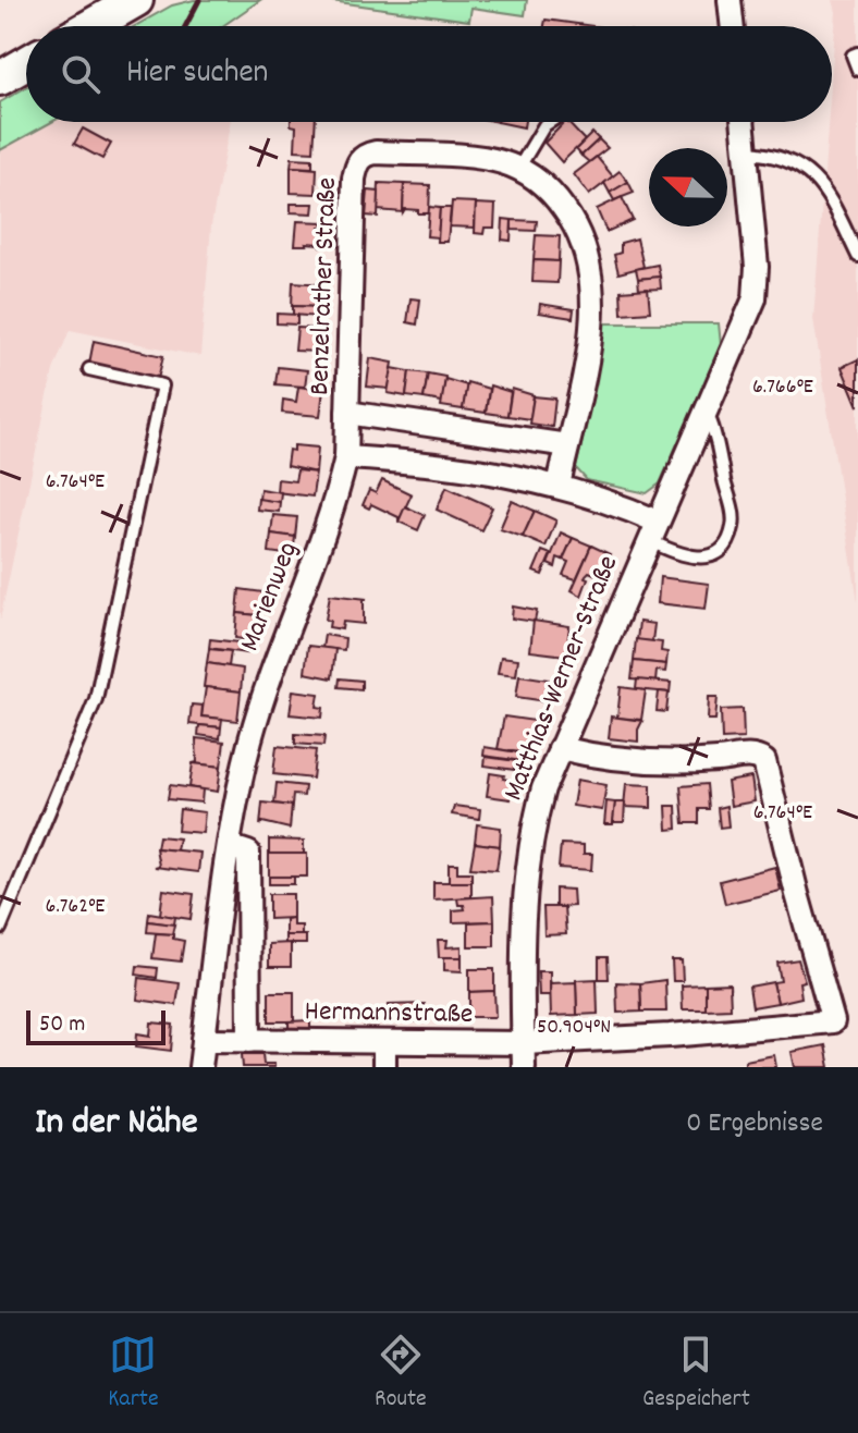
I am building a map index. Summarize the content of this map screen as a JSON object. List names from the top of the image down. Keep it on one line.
{"streets":{"street":["Benzelrather Straße","Marienweg","Matthias-Werner-Straße","Hermannstraße"]},"crossings":[["Benzelrather Straße","Marienweg"],["Marienweg","Hermannstraße"],["Matthias-Werner-Straße","Hermannstraße"]],"scale_bar":"50 m","north":"left","page":{"search":"Hier suchen","scale":"50 m","heading":["In der Nähe","0 Ergebnisse"],"nav":["Karte","Route","Gespeichert"]},"coordinates":["6.766°E","6.764°E","6.762°E","50.904°N"]}
